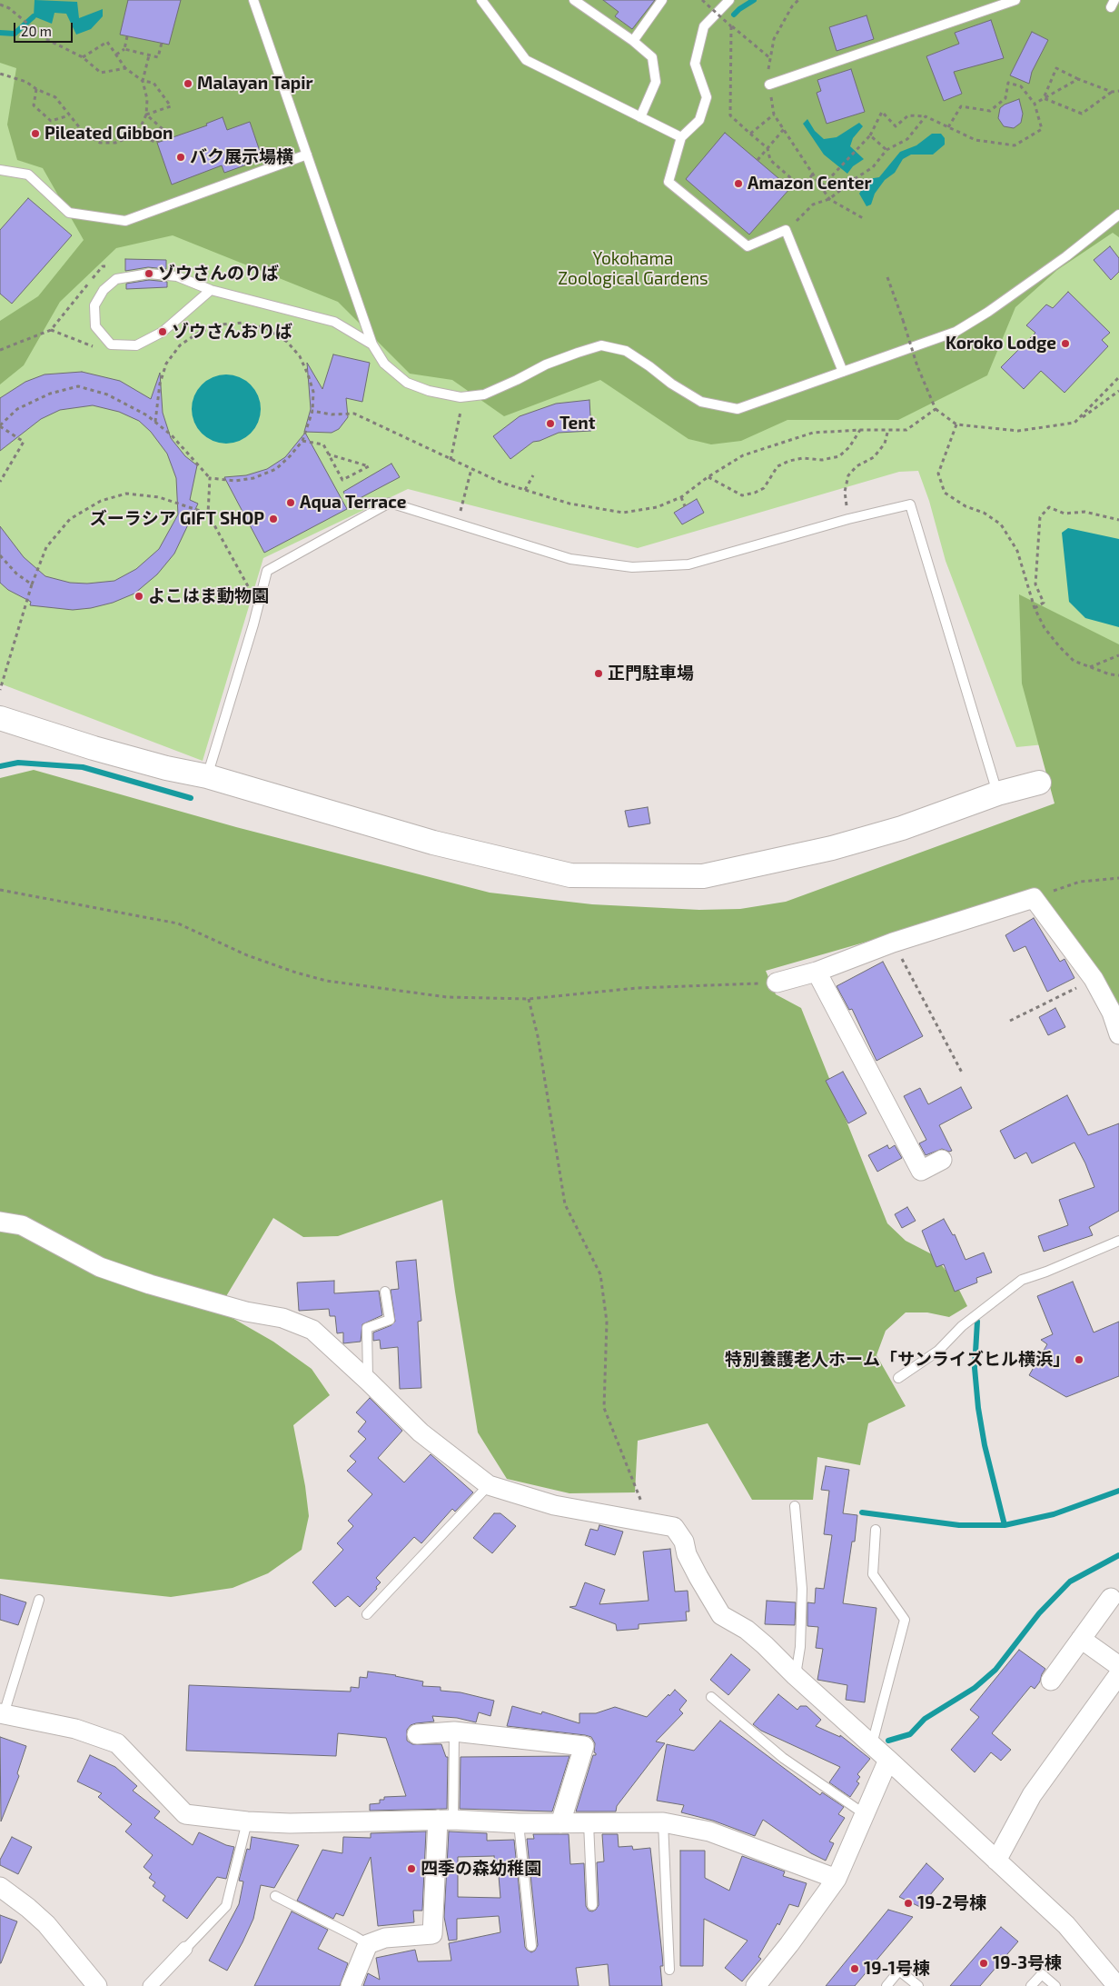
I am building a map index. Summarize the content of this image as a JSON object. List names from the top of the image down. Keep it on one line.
{"parks":["Yokohama Zoological Gardens"],"places":["Malayan Tapir","Pileated Gibbon","バク展示場横","Amazon Center","ゾウさんのりば","ゾウさんおりば","Koroko Lodge","Tent","Aqua Terrace","ズーラシア GIFT SHOP","よこはま動物園","正門駐車場","特別養護老人ホーム「サンライズヒル横浜」","四季の森幼稚園","19-2号棟","19-3号棟","19-1号棟"],"scale_bar":"20 m"}
